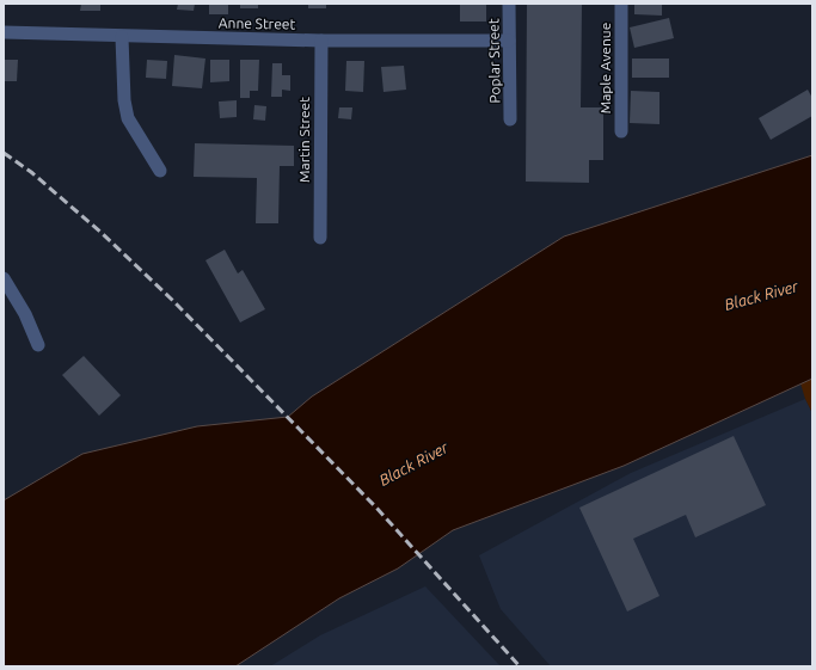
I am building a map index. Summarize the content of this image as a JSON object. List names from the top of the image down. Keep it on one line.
{"streets":{"street":["Anne Street","Poplar Street","Maple Avenue","Martin Street"]},"crossings":[["Anne Street","Poplar Street"],["Anne Street","Martin Street"]],"water":["Black River"]}
